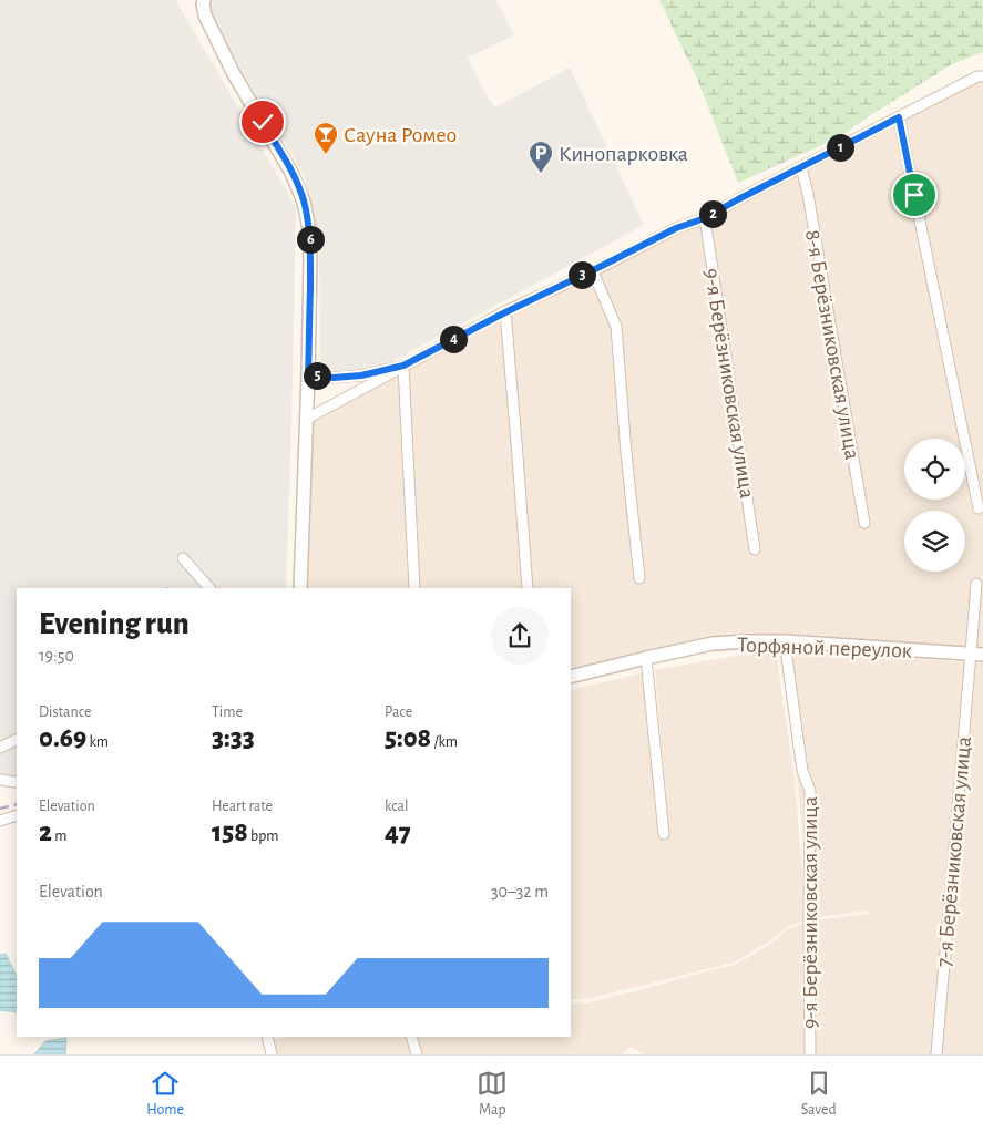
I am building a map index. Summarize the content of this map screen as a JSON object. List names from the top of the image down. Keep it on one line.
{"streets":{"street":["8-я Берёзниковская улица","9-я Берёзниковская улица","Торфяной переулок","7-я Берёзниковская улица"]},"crossings":[["9-я Берёзниковская улица","Торфяной переулок"],["Торфяной переулок","7-я Берёзниковская улица"]],"places":{"bar":["Сауна Ромео"],"parking":["Кинопарковка"]},"page":{"pins":["1","2","6","3","4","5"],"heading":["Evening run","19:50"],"stats":[["Distance","0.69 km"],["Time","3:33"],["Pace","5:08 /km"],["Elevation","2 m"],["Heart rate","158 bpm"],["kcal","47"]],"chart":["Elevation","30–32 m"],"tabs":["Home","Map","Saved"]}}
